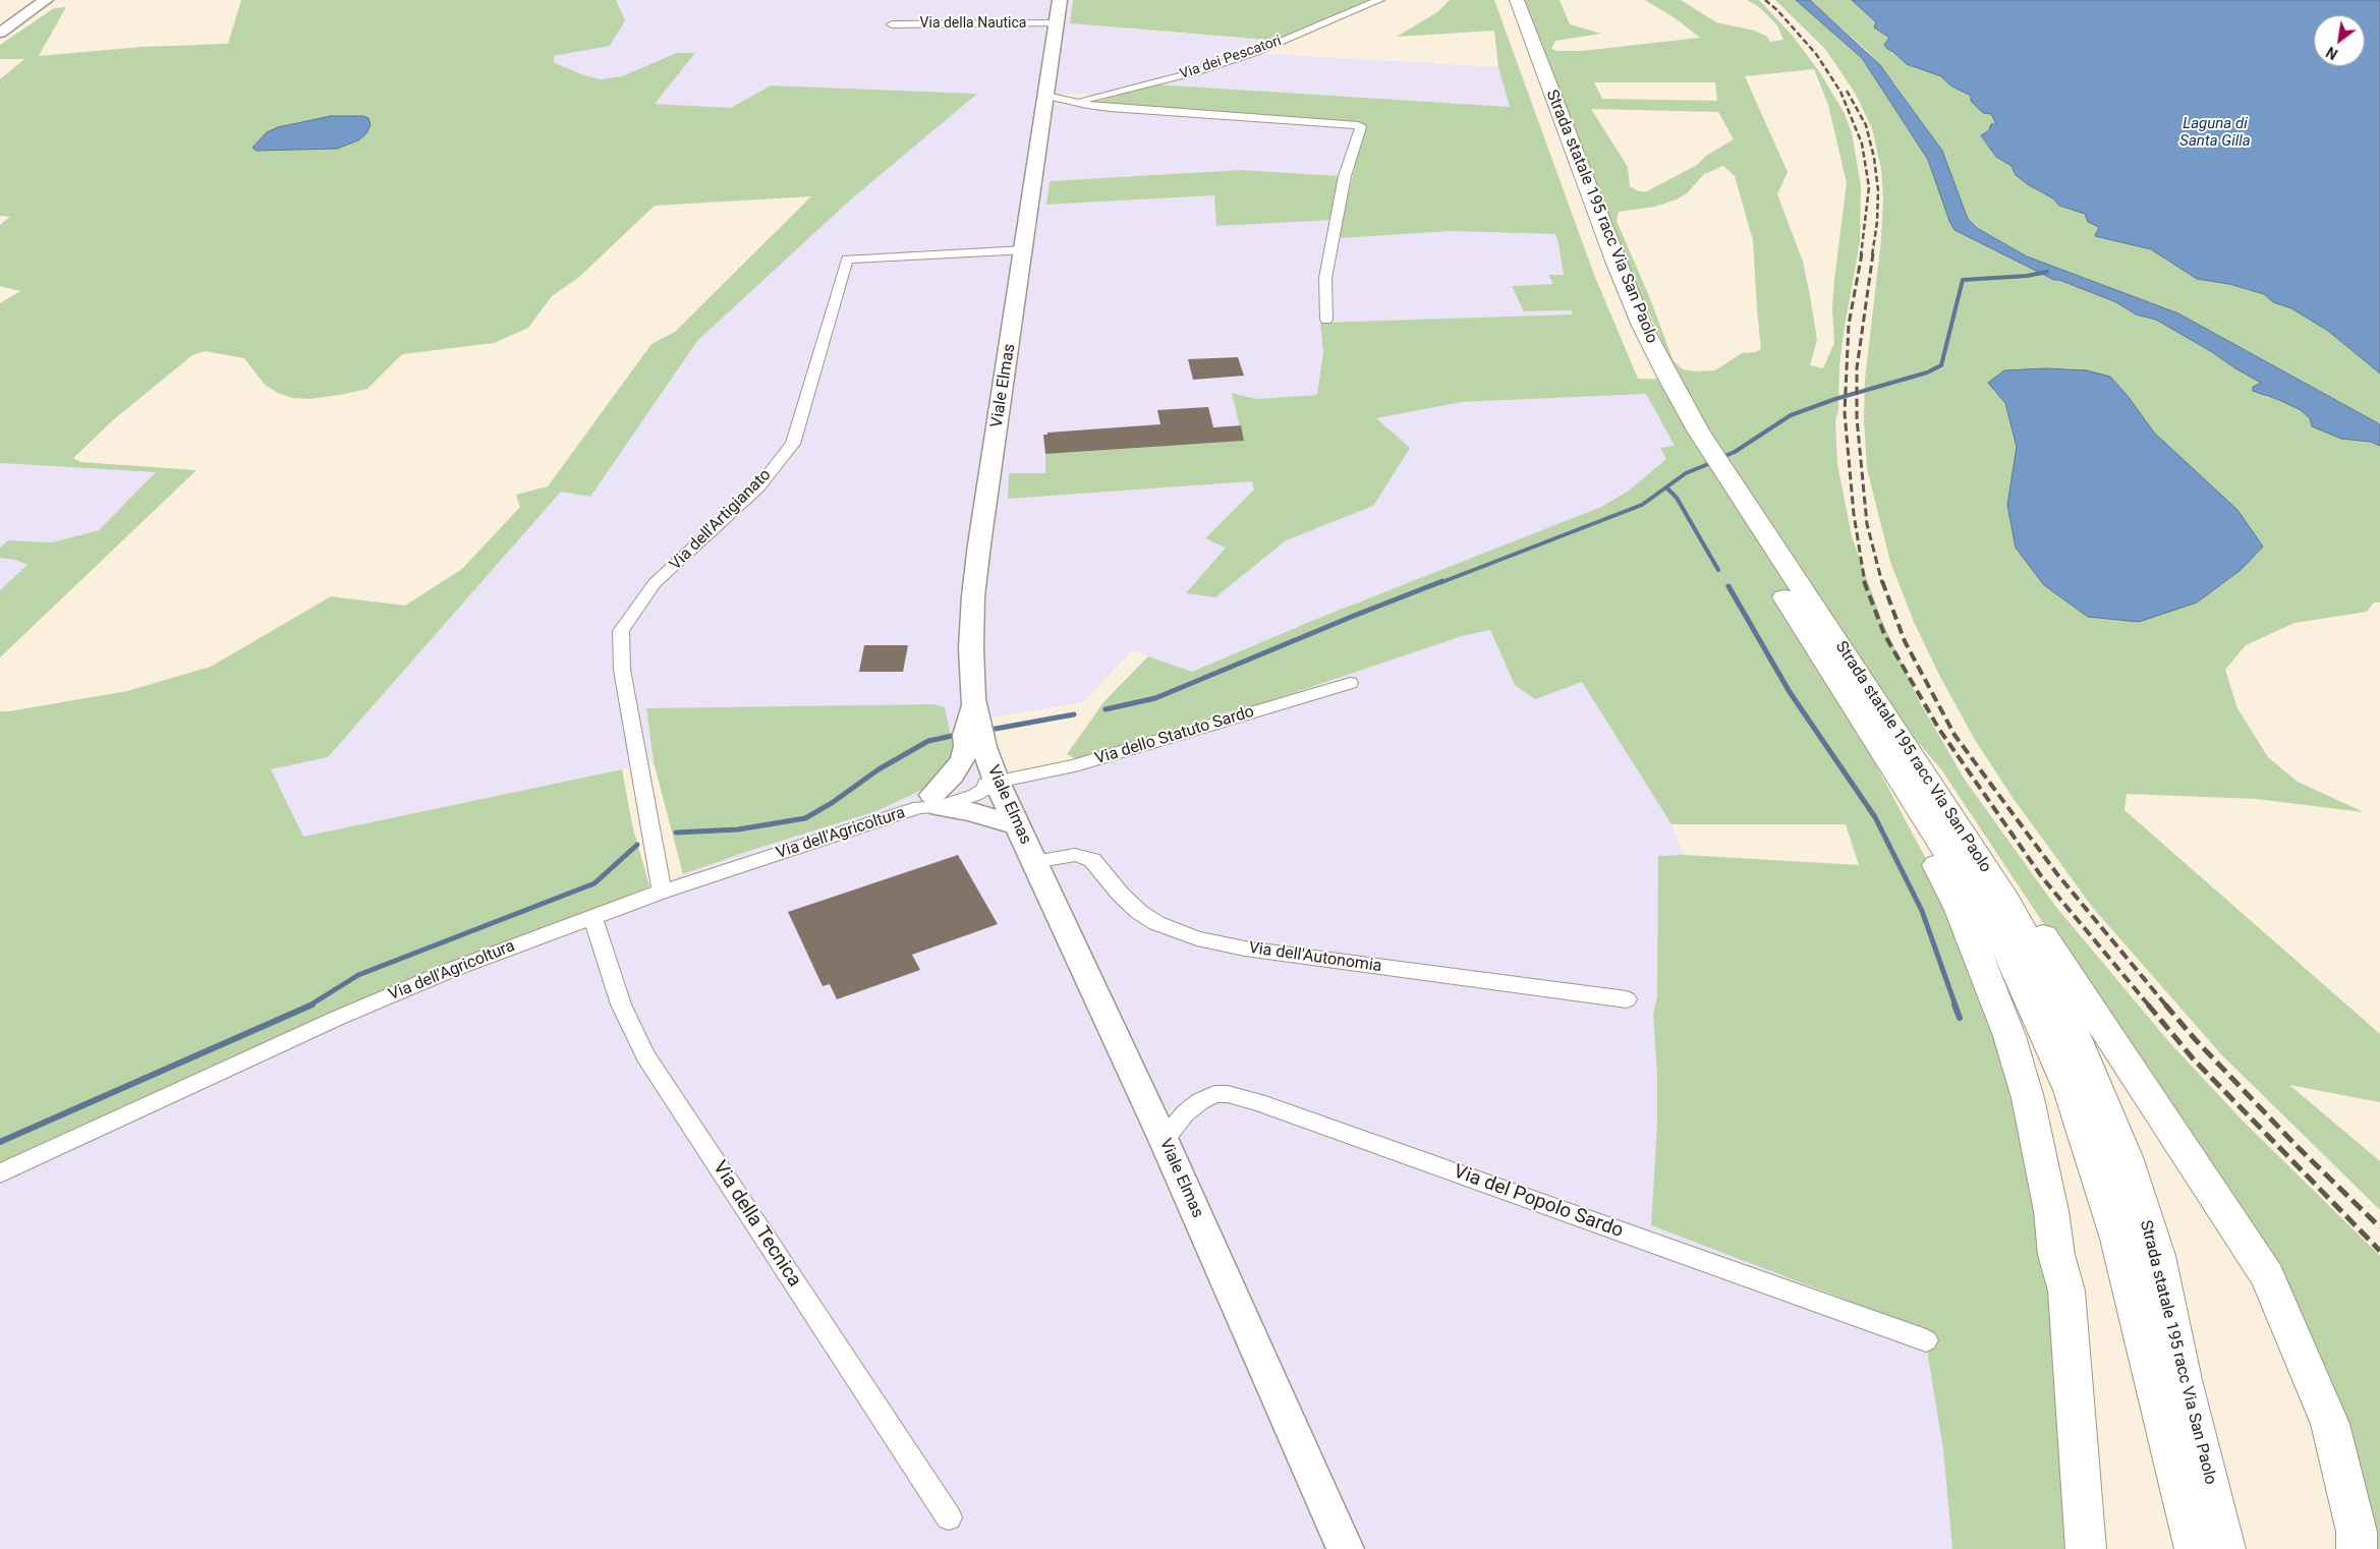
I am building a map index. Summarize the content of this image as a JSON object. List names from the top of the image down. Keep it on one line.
{"streets":{"highway":["Strada statale 195 racc Via San Paolo"],"main road":["Viale Elmas"],"street":["Via della Nautica","Via dei Pescatori","Via dell'Artigianato","Via dello Statuto Sardo","Via dell'Agricoltura","Via dell'Autonomia","Via del Popolo Sardo","Via della Tecnica"]},"crossings":[["Via della Nautica","Viale Elmas"],["Viale Elmas","Via dell'Artigianato"],["Viale Elmas","Via dello Statuto Sardo"],["Viale Elmas","Via dell'Agricoltura"],["Viale Elmas","Via dell'Autonomia"],["Viale Elmas","Via del Popolo Sardo"],["Via dell'Artigianato","Via dell'Agricoltura"],["Via dello Statuto Sardo","Via dell'Agricoltura"],["Via dell'Agricoltura","Via della Tecnica"]],"water":["Laguna di Santa Gilla"],"north":"bottom left"}
